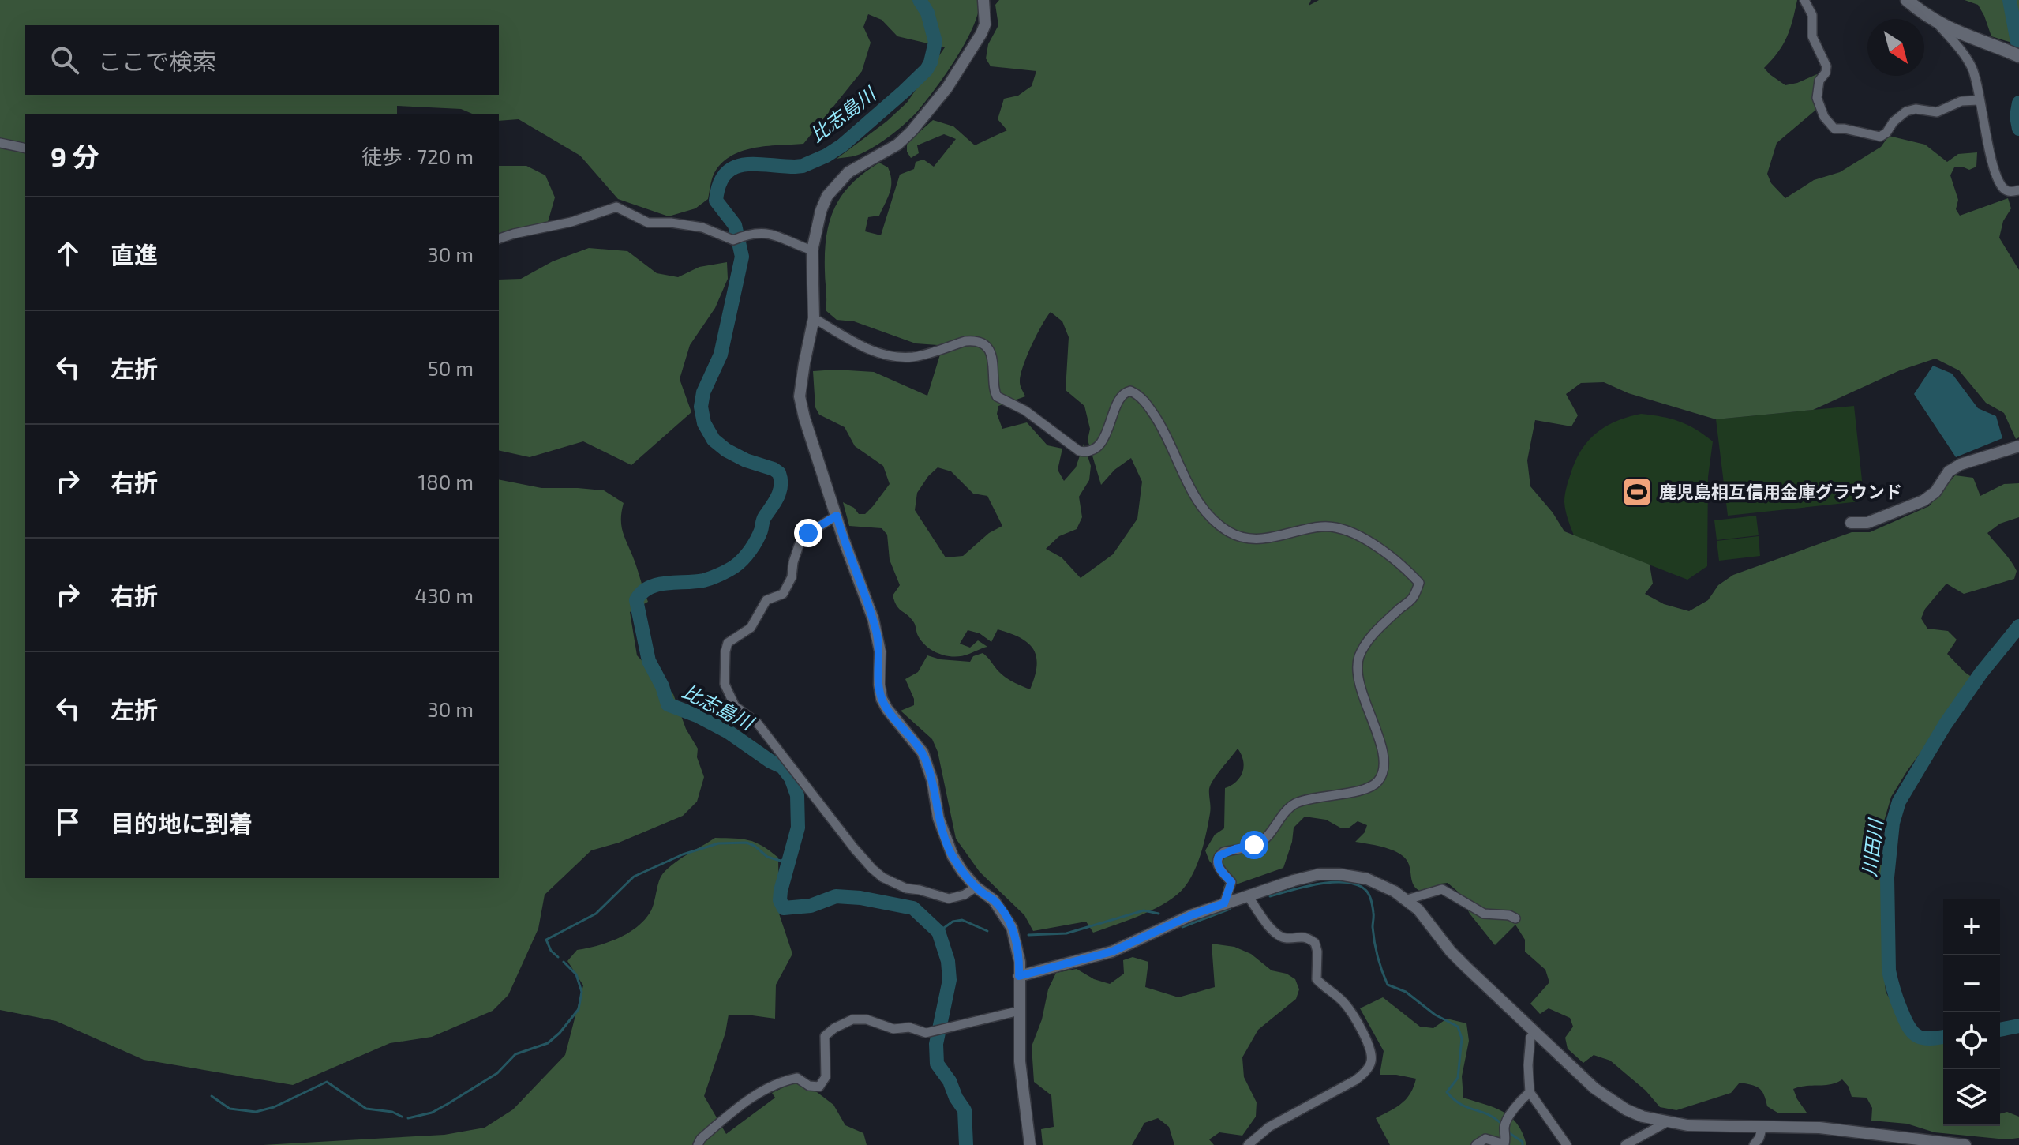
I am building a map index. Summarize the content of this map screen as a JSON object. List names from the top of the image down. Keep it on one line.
{"water":["比志島川","川田川"],"places":{"sports":["鹿児島相互信用金庫グラウンド"]},"north":"bottom right","page":{"search":"ここで検索","heading":["9 分","徒歩 · 720 m"],"list":[["直進","30 m"],["左折","50 m"],["右折","180 m"],["右折","430 m"],["左折","30 m"],"目的地に到着"],"map_buttons":["+","−"]}}
